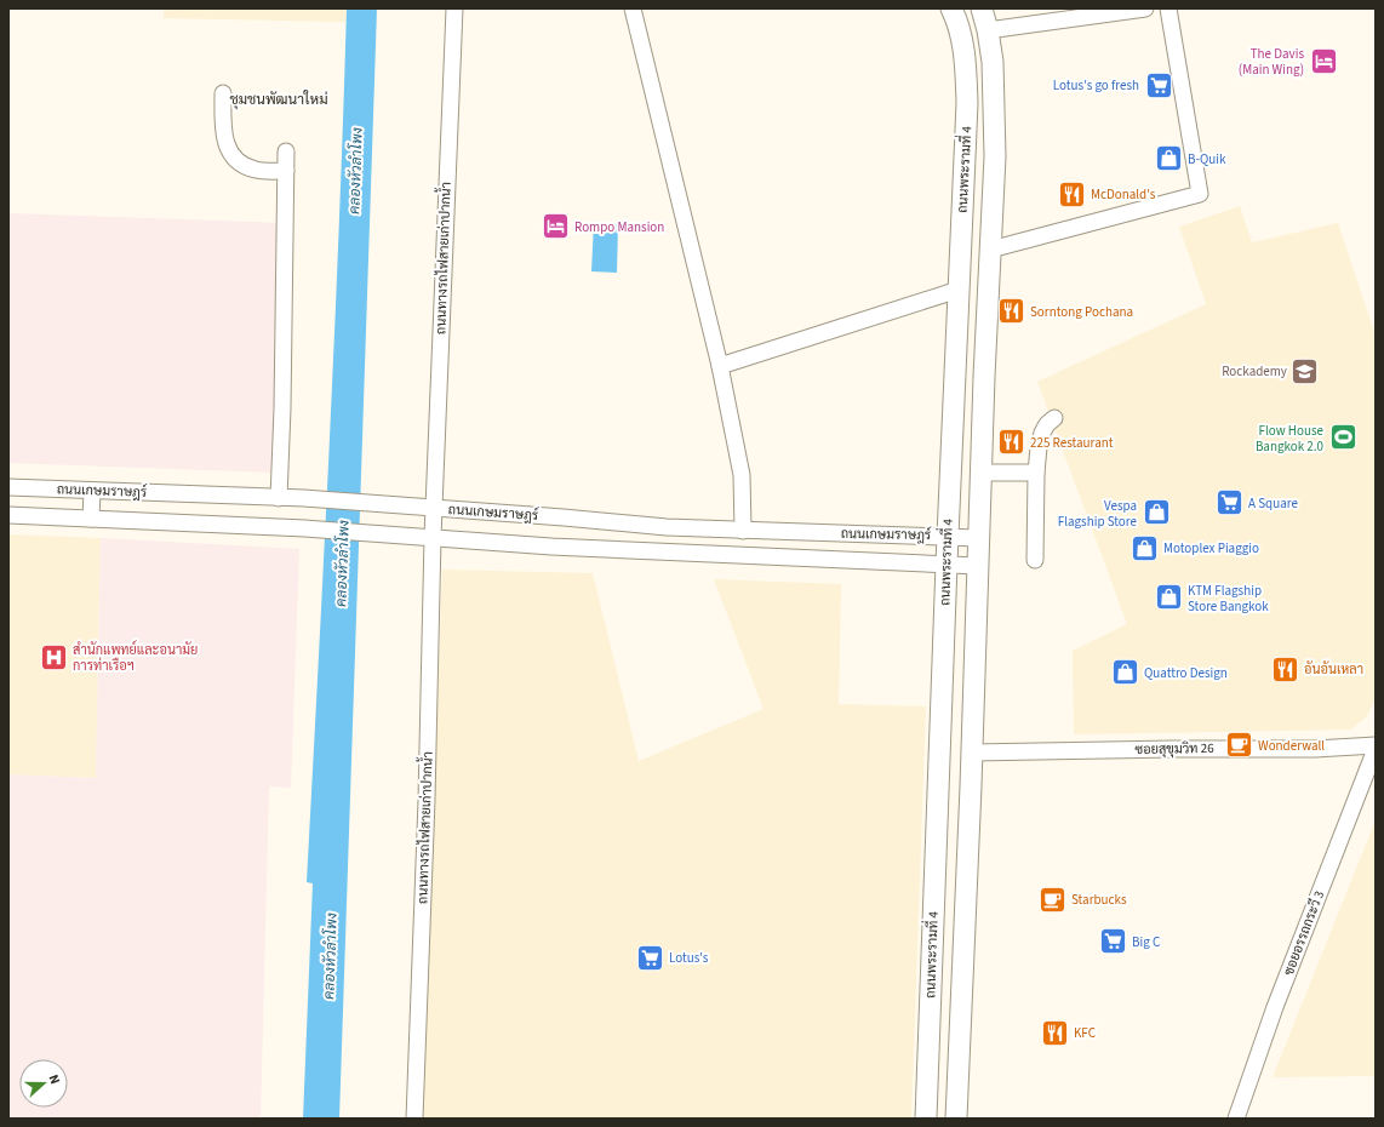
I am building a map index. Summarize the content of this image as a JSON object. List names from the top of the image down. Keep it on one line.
{"streets":{"main road":["ถนนพระรามที่ 4"],"street":["ถนนทางรถไฟสายเก่าปากน้ำ","ถนนเกษมราษฎร์","ซอยสุขุมวิท 26","ซอยอรรถกระวี 3"]},"crossings":[["ถนนพระรามที่ 4","ถนนเกษมราษฎร์"],["ถนนพระรามที่ 4","ซอยสุขุมวิท 26"],["ถนนทางรถไฟสายเก่าปากน้ำ","ถนนเกษมราษฎร์"]],"districts":["ชุมชนพัฒนาใหม่"],"water":["คลองหัวลำโพง"],"places":{"hotel":["The Davis (Main Wing)","Rompo Mansion"],"supermarket":["Lotus's go fresh","A Square","Big C","Lotus's"],"shop":["B-Quik","Vespa Flagship Store","Motoplex Piaggio","KTM Flagship Store Bangkok","Quattro Design"],"restaurant":["McDonald's","Sorntong Pochana","225 Restaurant","อันอันเหลา","KFC"],"school or university":["Rockademy"],"sports":["Flow House Bangkok 2.0"],"hospital":["สำนักแพทย์และอนามัย การท่าเรือฯ"],"cafe":["Wonderwall","Starbucks"]},"north":"right"}
